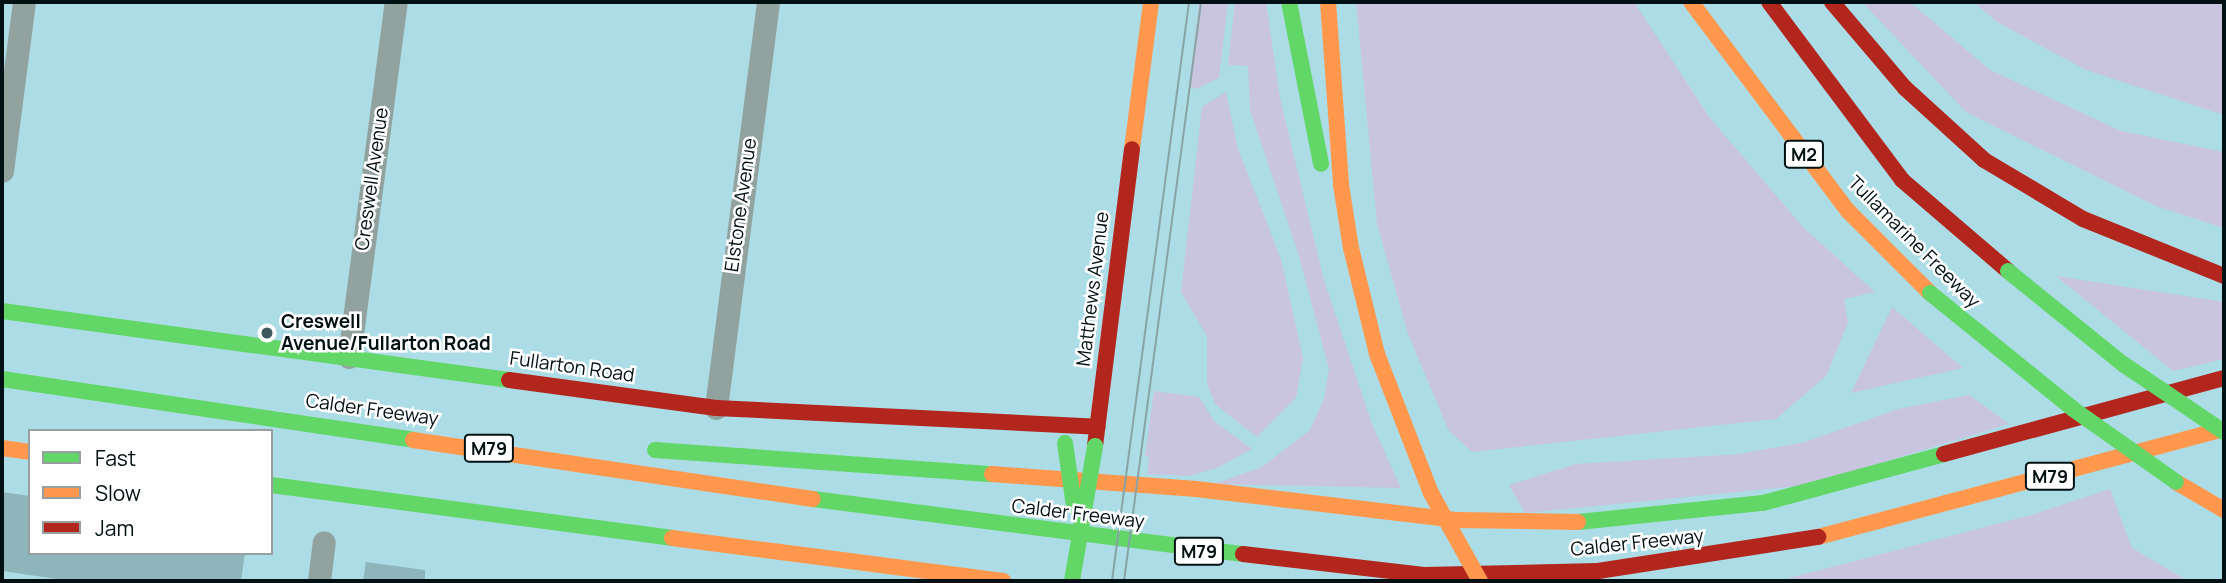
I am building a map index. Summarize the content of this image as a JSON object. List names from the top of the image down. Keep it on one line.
{"streets":{"main road":["M2","Tullamarine Freeway","Matthews Avenue","Fullarton Road","Calder Freeway","M79"],"street":["Creswell Avenue","Elstone Avenue"]},"crossings":[["Creswell Avenue","Fullarton Road"],["Elstone Avenue","Fullarton Road"],["Tullamarine Freeway","Calder Freeway"],["Matthews Avenue","Fullarton Road"]],"places":["Creswell Avenue/Fullarton Road"],"legend":["Fast","Slow","Jam"]}
